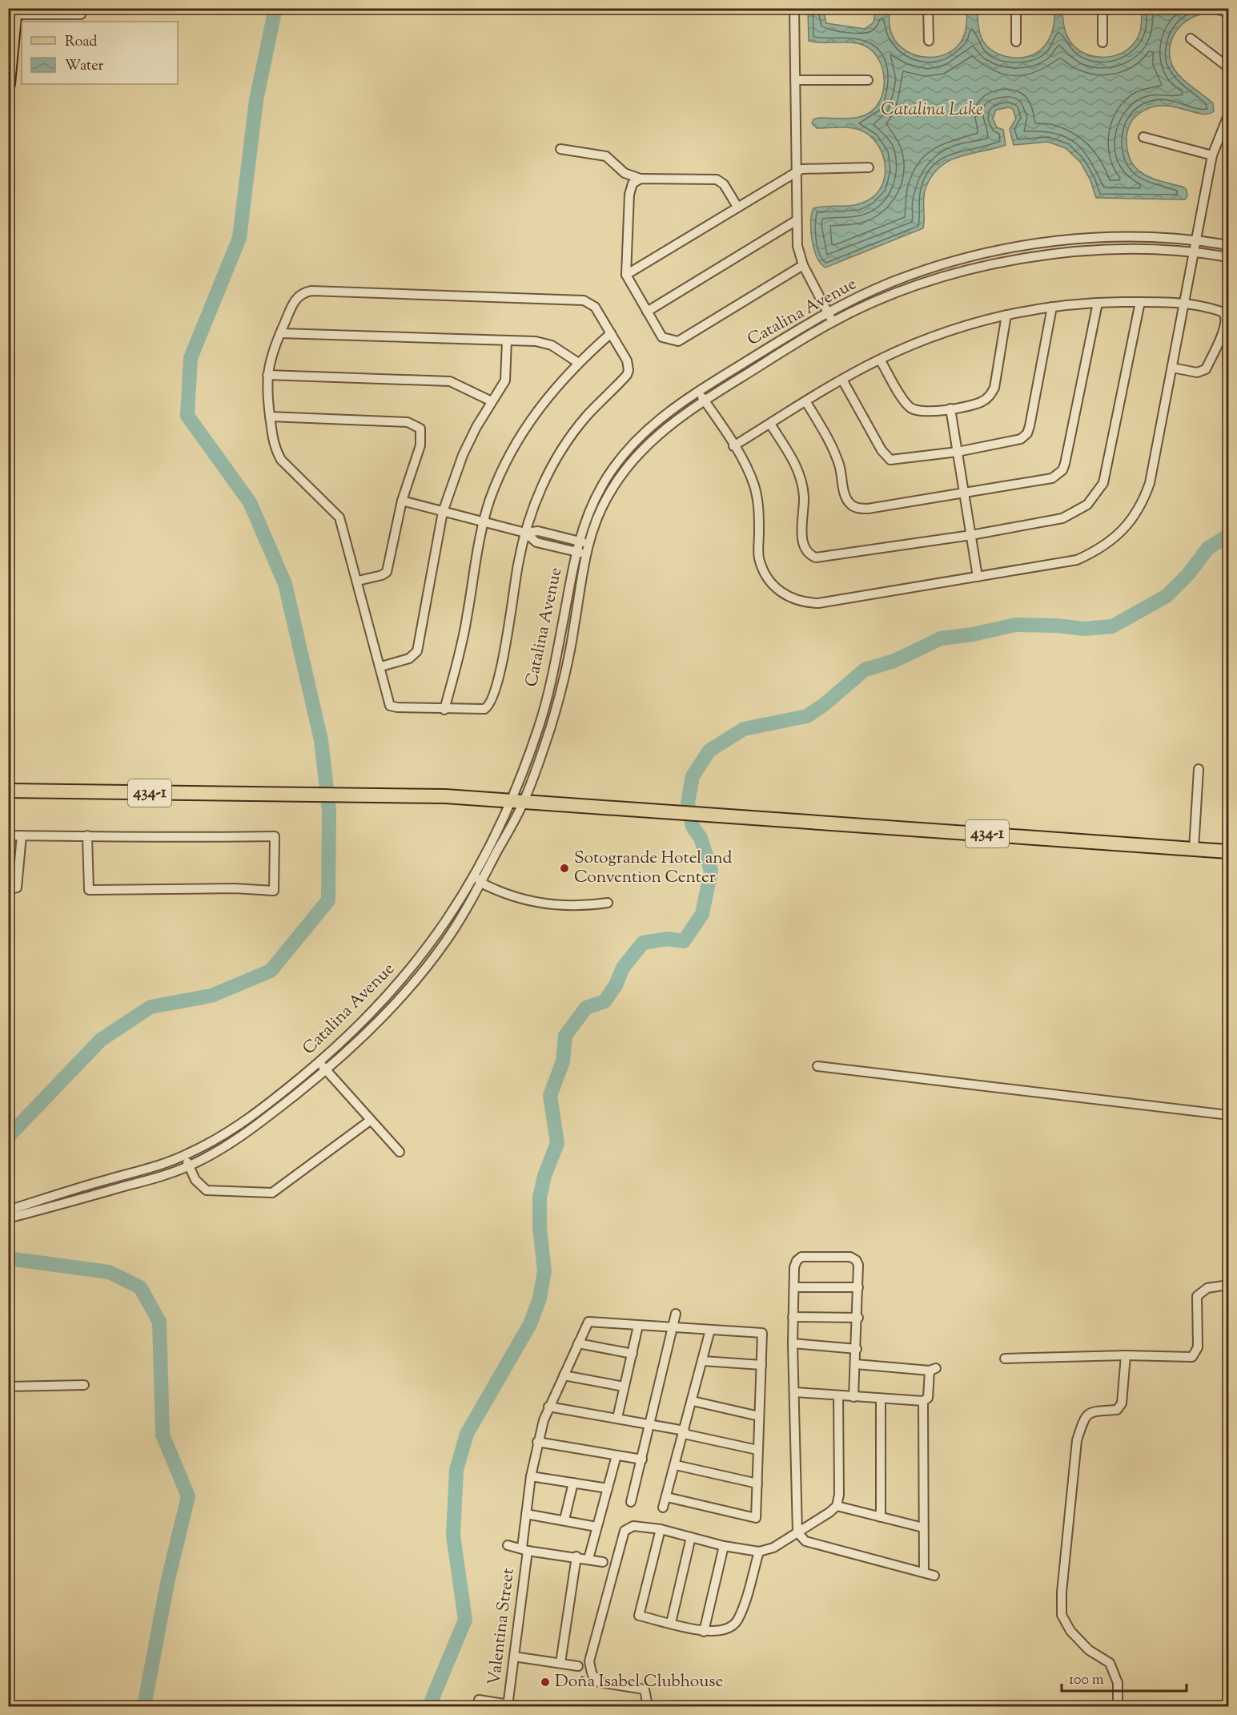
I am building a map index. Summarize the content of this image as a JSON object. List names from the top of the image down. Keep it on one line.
{"streets":{"main road":["434-1"],"street":["Catalina Avenue","Valentina Street"]},"crossings":[["Catalina Avenue","434-1"]],"water":["Catalina Lake"],"places":["Sotogrande Hotel and Convention Center","Doña Isabel Clubhouse"],"legend":["Road","Water"],"scale_bar":"100 m"}
